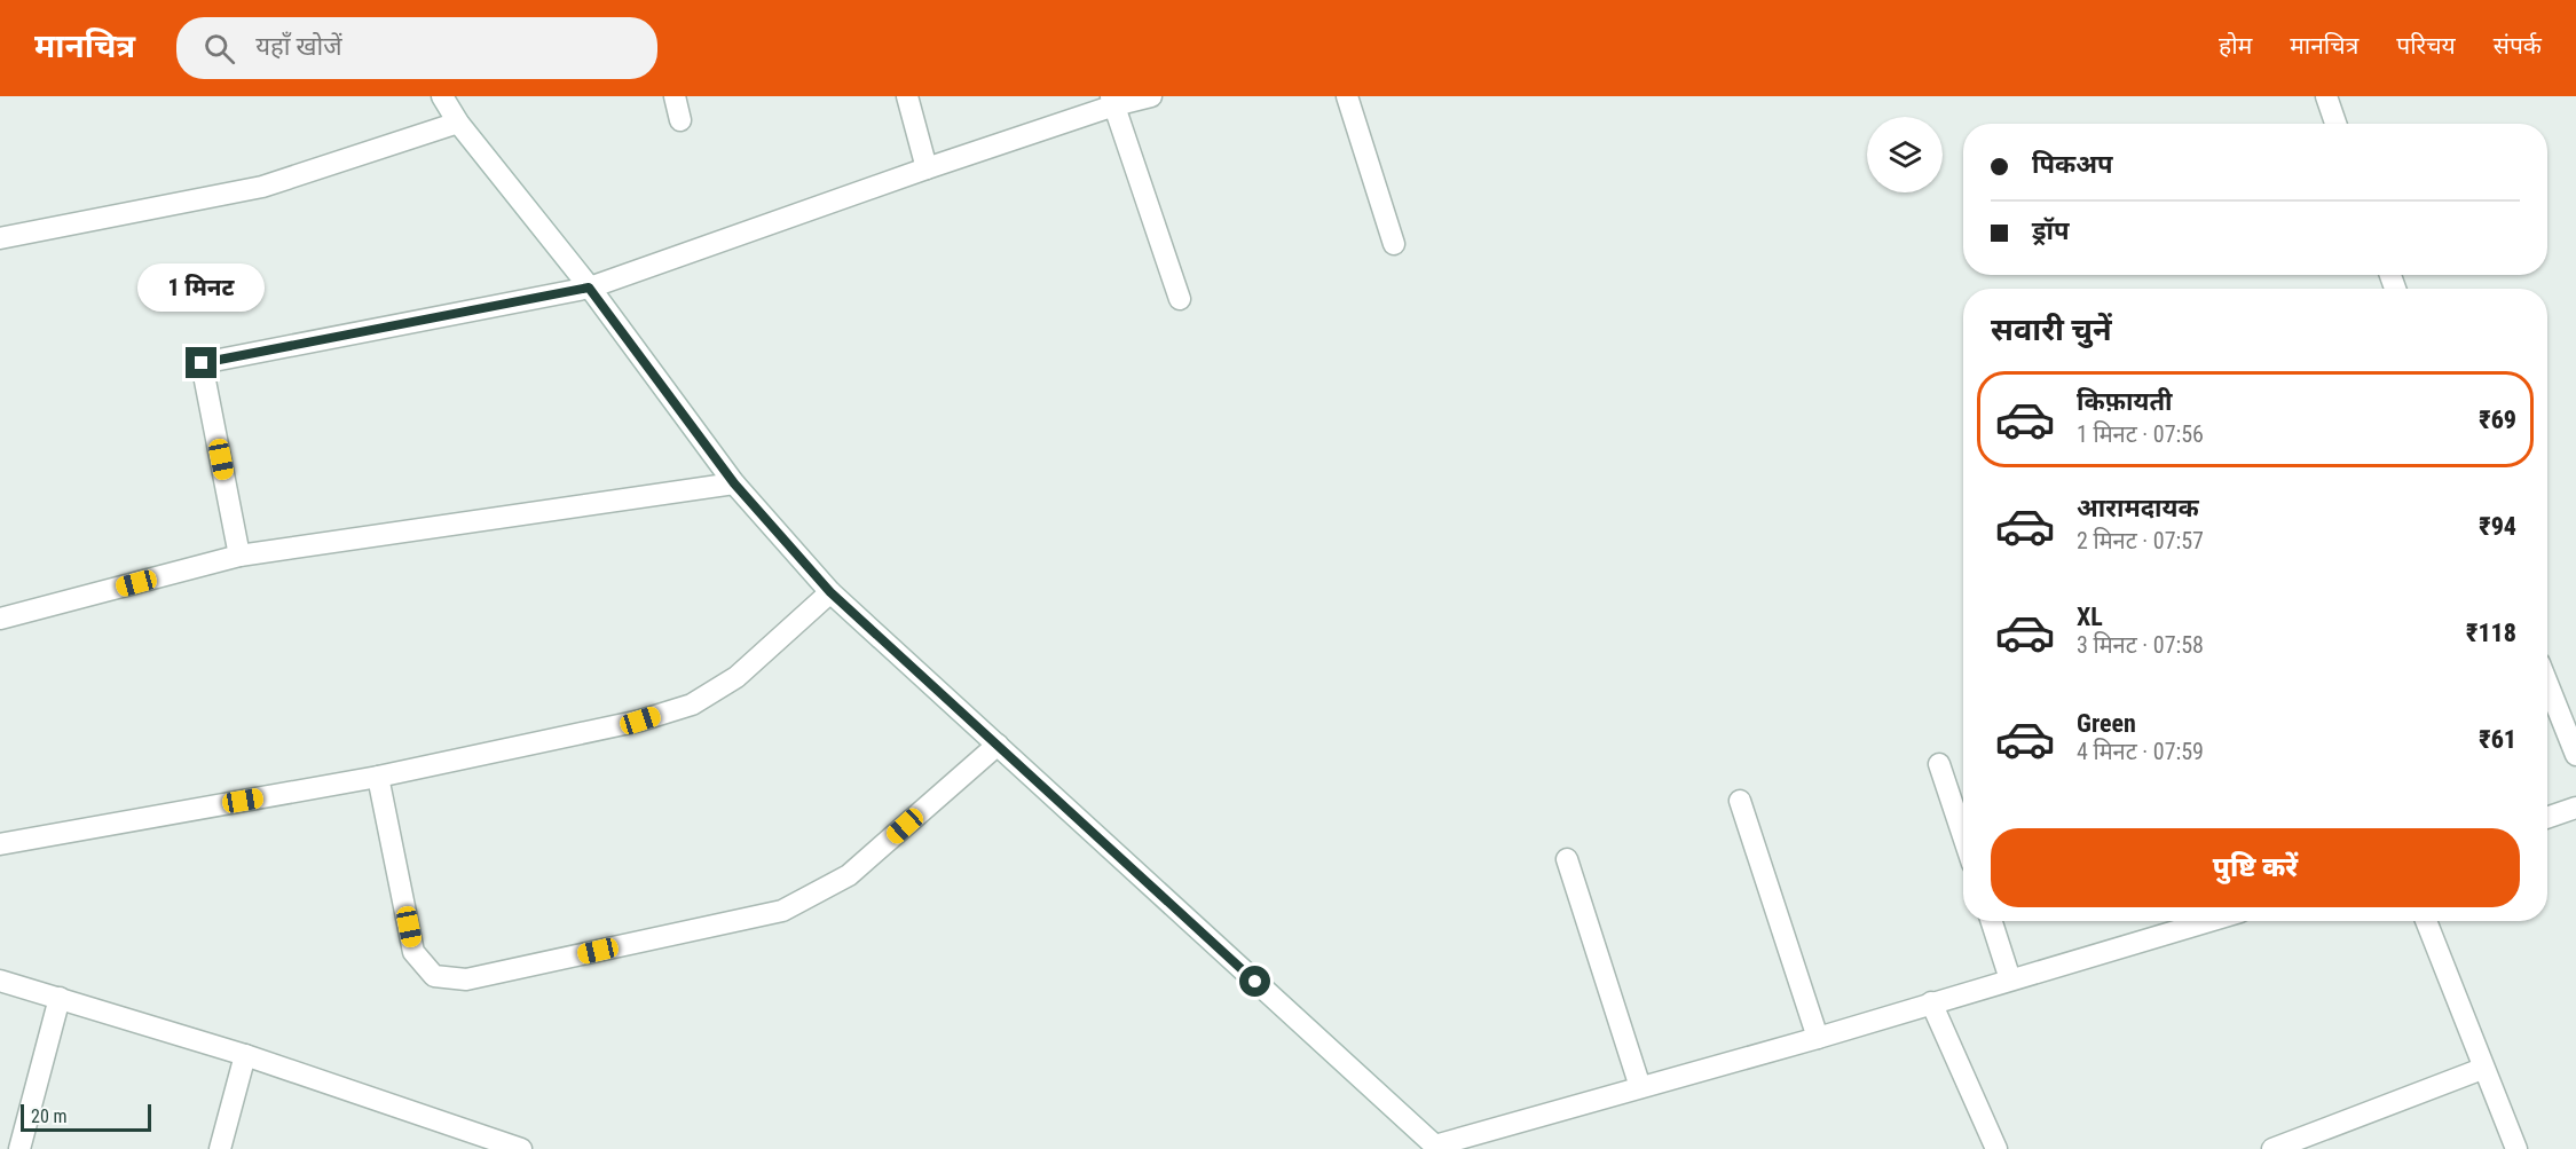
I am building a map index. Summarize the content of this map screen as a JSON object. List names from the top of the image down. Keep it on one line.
{"scale_bar":"20 m","page":{"header":"मानचित्र","search":"यहाँ खोजें","nav":["होम","मानचित्र","परिचय","संपर्क"],"banner":["पिकअप","ड्रॉप"],"bubble":"1 मिनट","heading":"सवारी चुनें","list":[{"name":"किफ़ायती","note":"1 मिनट · 07:56","value":"₹69"},{"name":"आरामदायक","note":"2 मिनट · 07:57","value":"₹94"},{"name":"XL","note":"3 मिनट · 07:58","value":"₹118"},{"name":"Green","note":"4 मिनट · 07:59","value":"₹61"}],"buttons":"पुष्टि करें","scale":"20 m"}}
